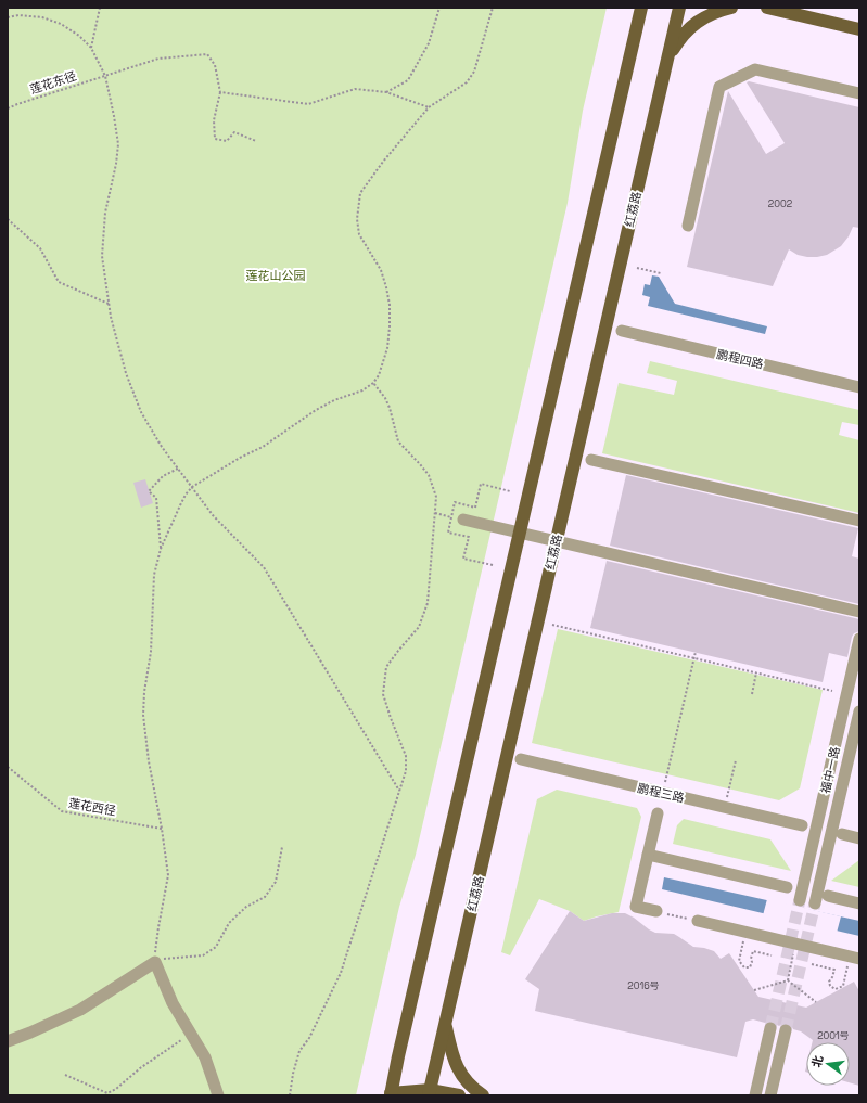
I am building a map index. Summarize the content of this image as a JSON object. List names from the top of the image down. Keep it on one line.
{"streets":{"main road":["红荔路"],"street":["鹏程四路","福中一路","鹏程三路"],"path":["莲花东径","莲花西径"]},"parks":["莲花山公园"],"house_numbers":["2002","2016号","2001号"],"north":"left"}
